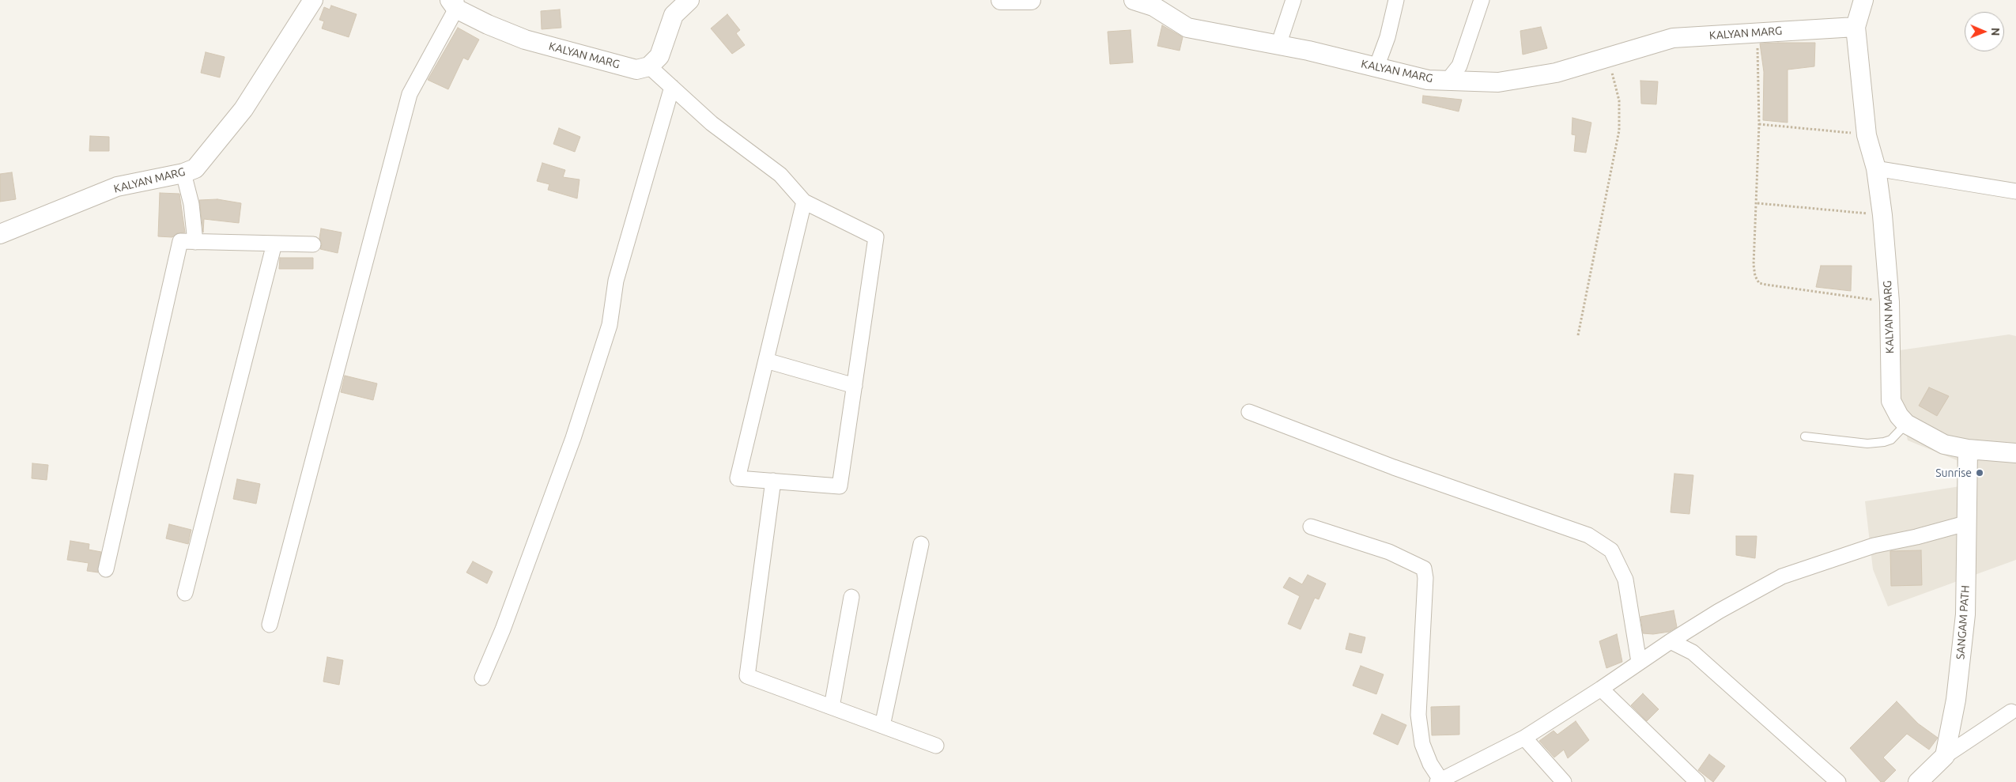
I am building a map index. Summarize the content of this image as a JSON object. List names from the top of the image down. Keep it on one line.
{"streets":{"street":["KALYAN MARG","SANGAM PATH"]},"crossings":[["KALYAN MARG","SANGAM PATH"]],"places":["Sunrise"],"north":"right"}
